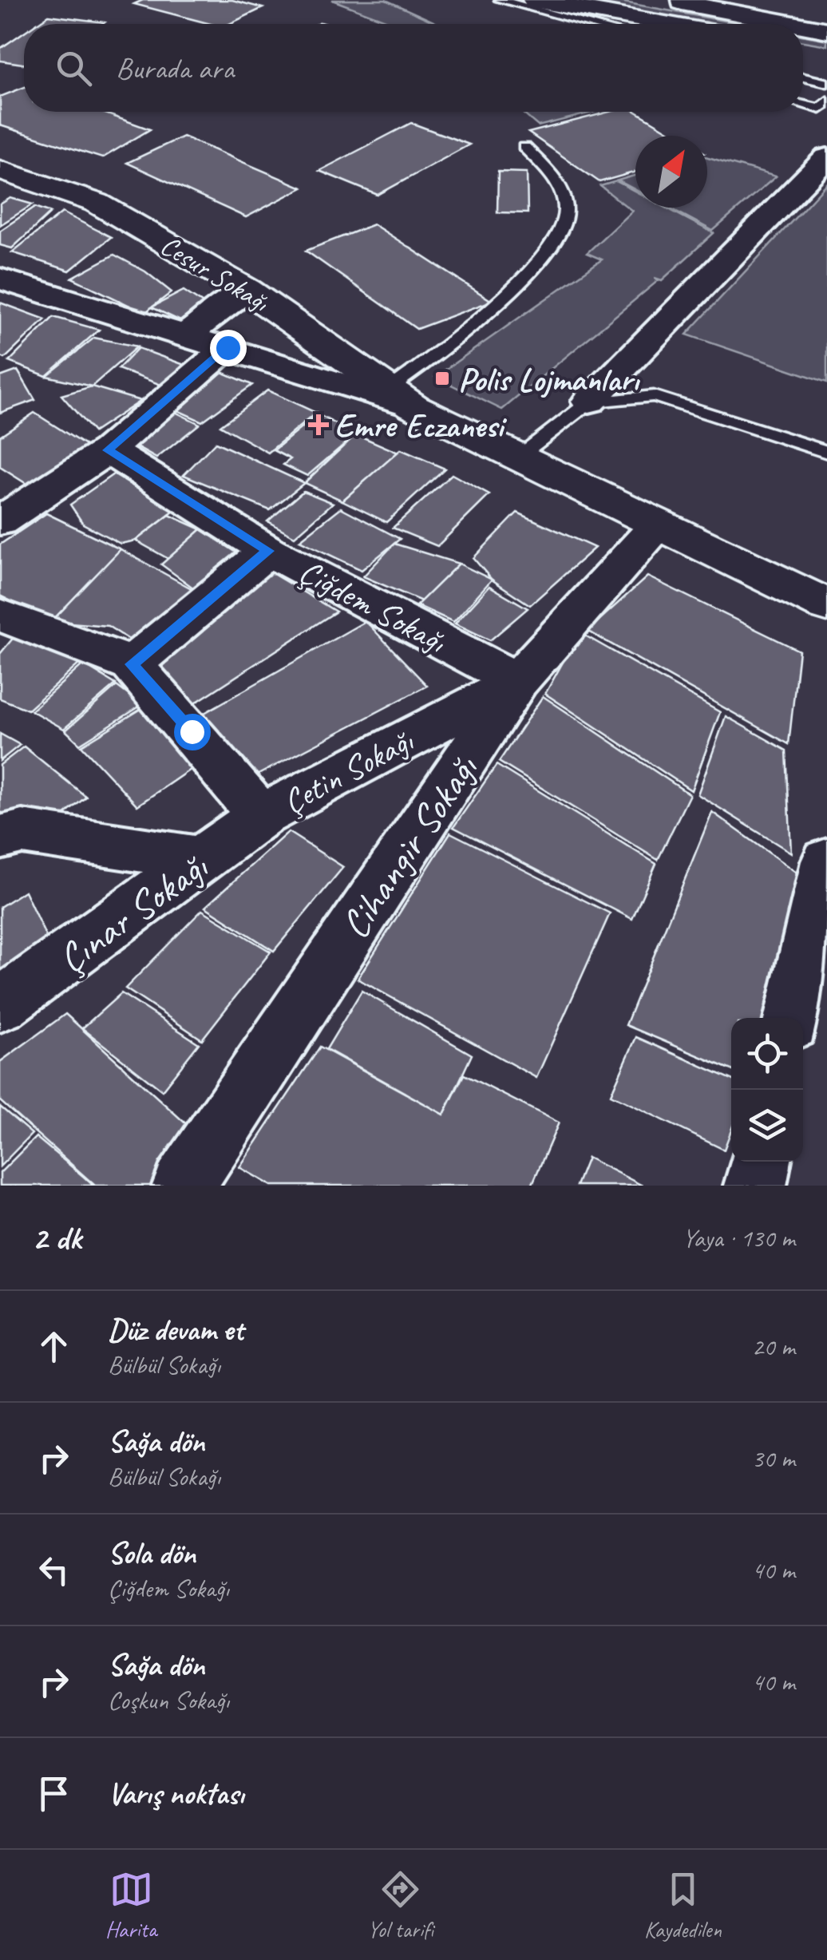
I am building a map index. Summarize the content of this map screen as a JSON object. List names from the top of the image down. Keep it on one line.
{"streets":{"main road":["Cesur Sokağı"],"street":["Çiğdem Sokağı","Çetin Sokağı","Cihangir Sokağı","Çınar Sokağı"]},"crossings":[["Cesur Sokağı","Cihangir Sokağı"],["Çiğdem Sokağı","Çetin Sokağı"],["Çiğdem Sokağı","Cihangir Sokağı"],["Çetin Sokağı","Cihangir Sokağı"],["Çetin Sokağı","Çınar Sokağı"]],"places":{"transit":["Polis Lojmanları"],"health":["Emre Eczanesi"]},"north":"top right","page":{"search":"Burada ara","heading":["2 dk","Yaya · 130 m"],"list":[["Düz devam et","Bülbül Sokağı","20 m"],["Sağa dön","Bülbül Sokağı","30 m"],["Sola dön","Çiğdem Sokağı","40 m"],["Sağa dön","Coşkun Sokağı","40 m"],"Varış noktası"],"nav":["Harita","Yol tarifi","Kaydedilen"]}}
